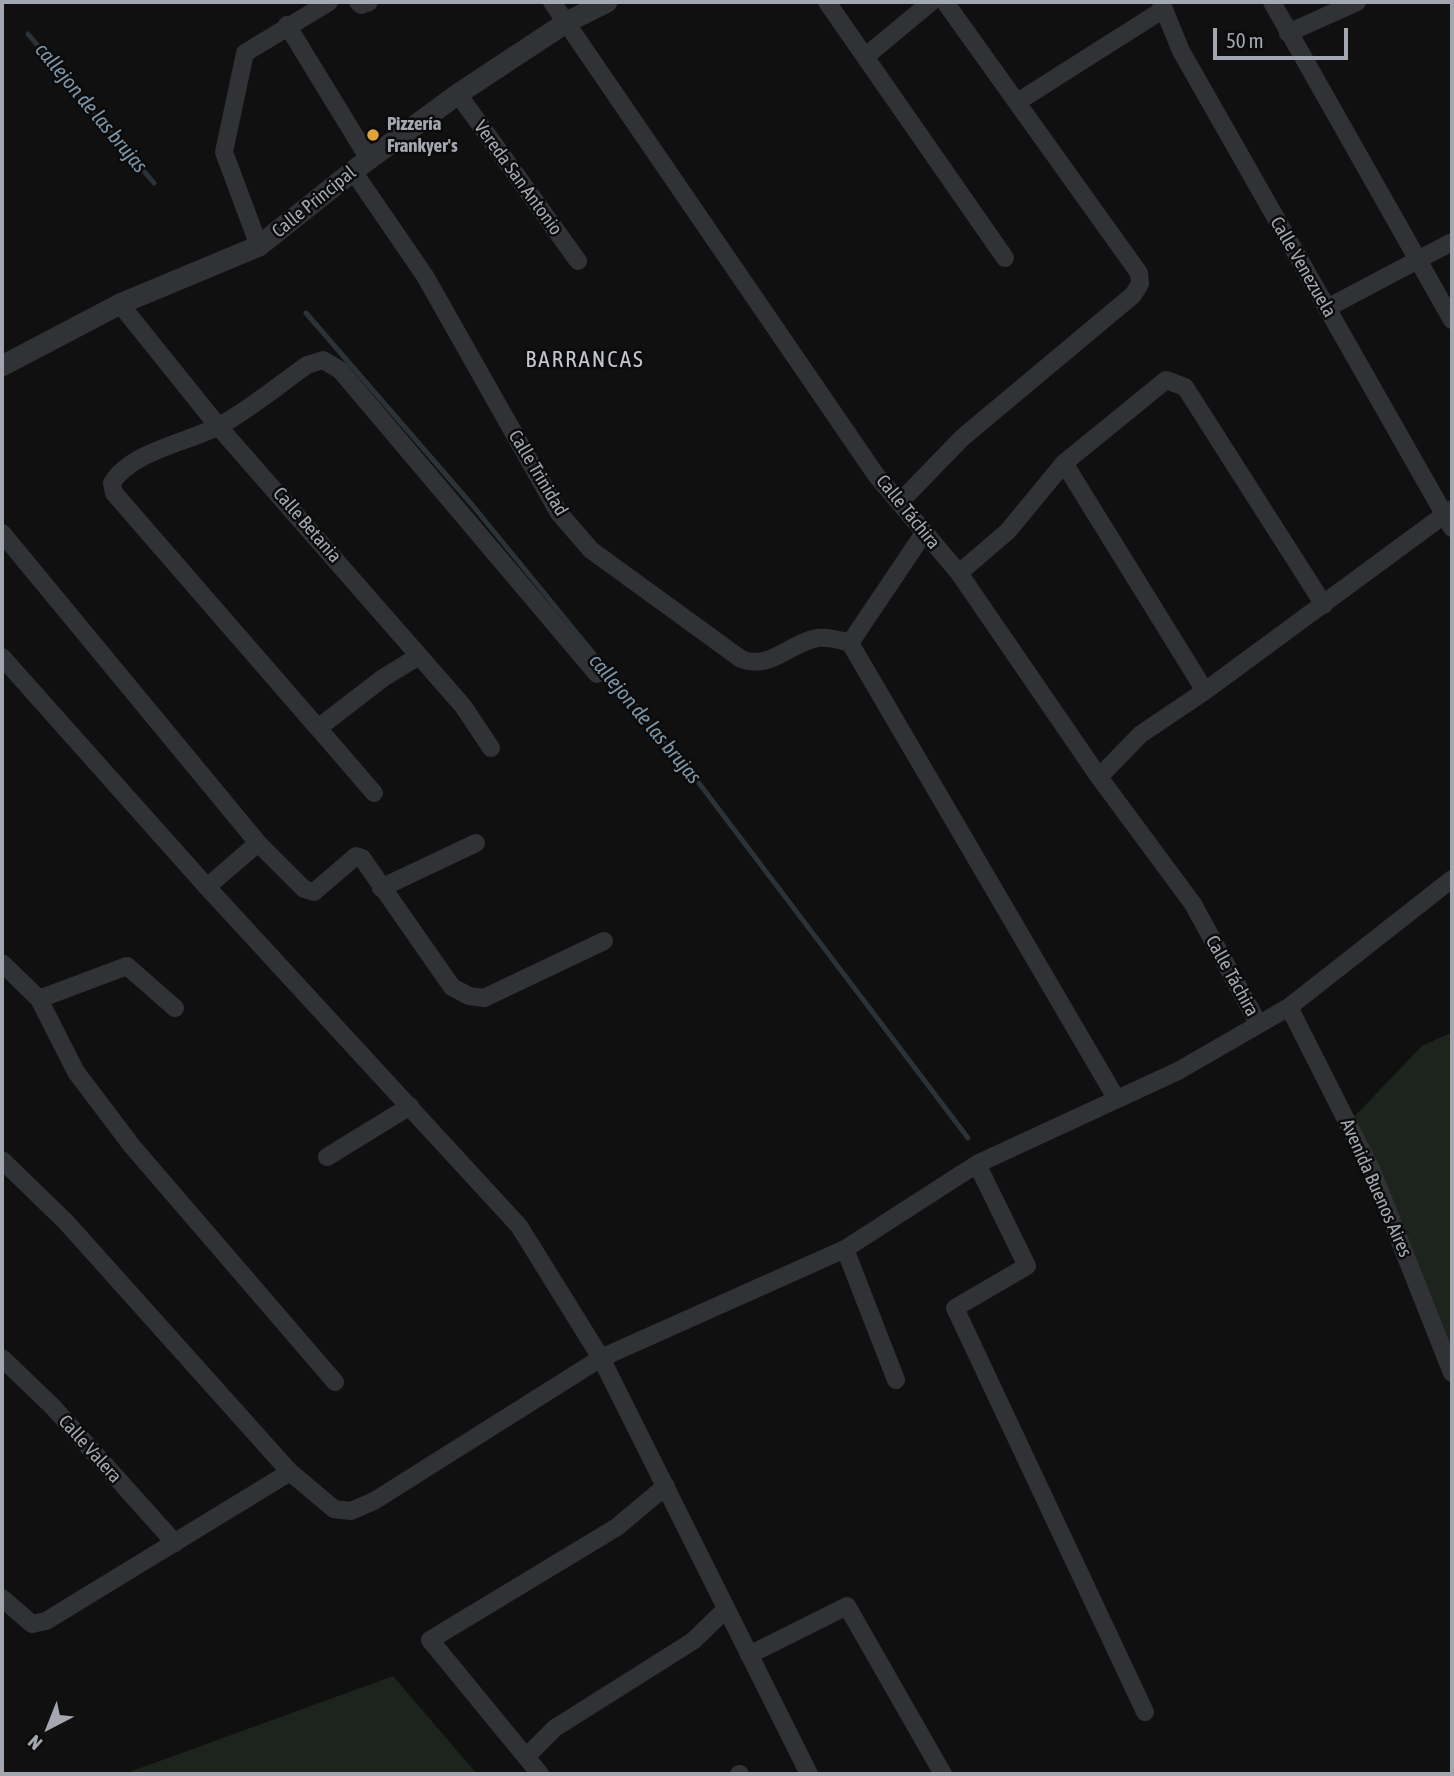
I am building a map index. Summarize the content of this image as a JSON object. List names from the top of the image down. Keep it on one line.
{"streets":{"street":["Vereda San Antonio","Calle Principal","Calle Venezuela","Calle Trinidad","Calle Táchira","Calle Betania","Avenida Buenos Aires","Calle Valera"]},"crossings":[["Vereda San Antonio","Calle Principal"],["Calle Principal","Calle Trinidad"],["Calle Principal","Calle Táchira"],["Calle Principal","Calle Betania"]],"districts":["BARRANCAS"],"water":["callejon de las brujas"],"places":["Pizzería Frankyer's"],"scale_bar":"50 m","north":"bottom left"}
